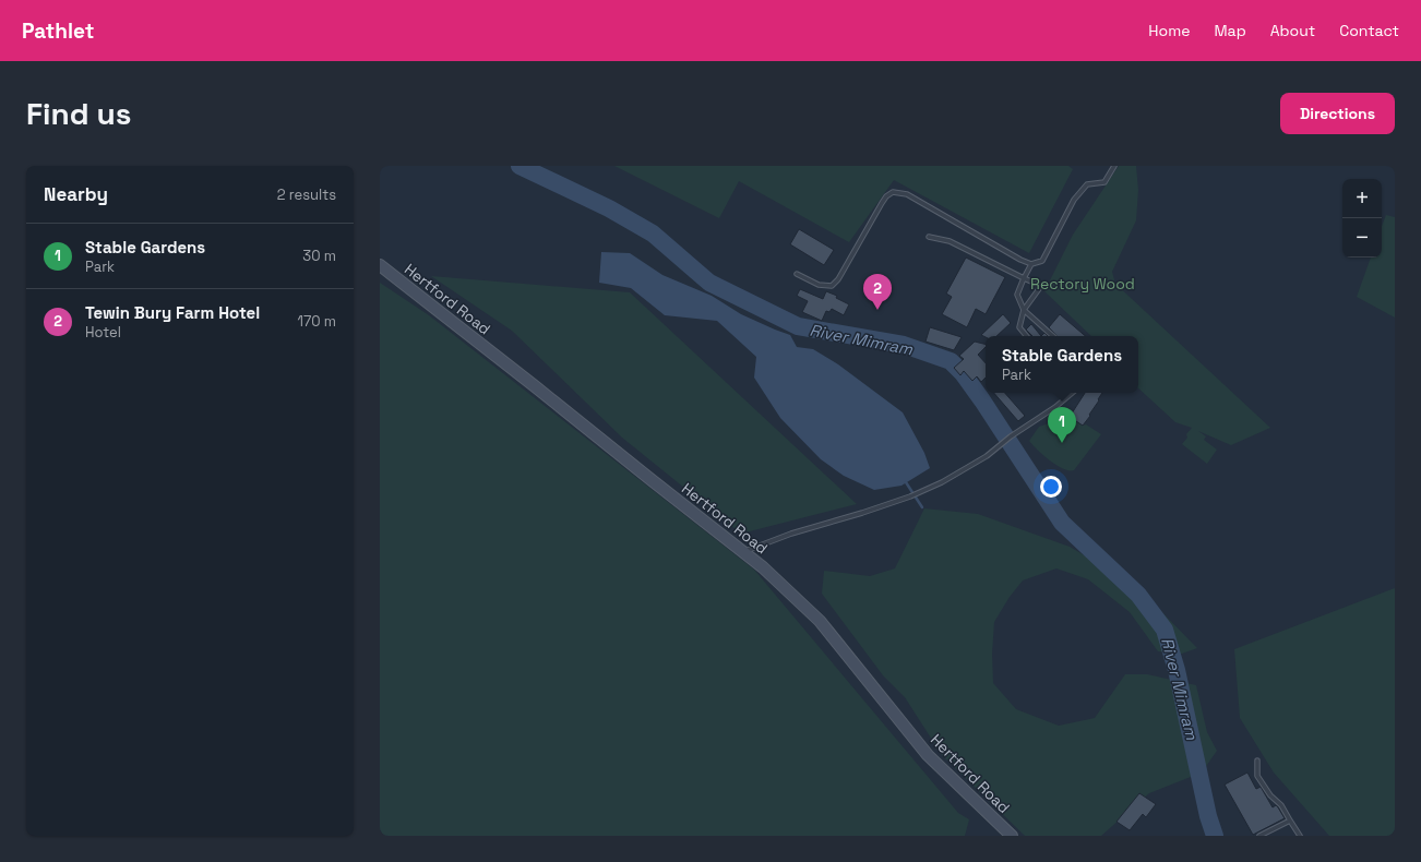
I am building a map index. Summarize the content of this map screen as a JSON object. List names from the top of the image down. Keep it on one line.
{"streets":{"main road":["Hertford Road"]},"water":["River Mimram"],"parks":["Rectory Wood"],"page":{"header":"Pathlet","nav":["Home","Map","About","Contact"],"buttons":"Directions","title":"Find us","heading":["Nearby","2 results"],"map_buttons":["+","−"],"list":[{"mark":"1","name":"Stable Gardens","note":"Park","value":"30 m"},{"mark":"2","name":"Tewin Bury Farm Hotel","note":"Hotel","value":"170 m"}],"pins":["2","1"],"popup":["Stable Gardens","Park"]}}
